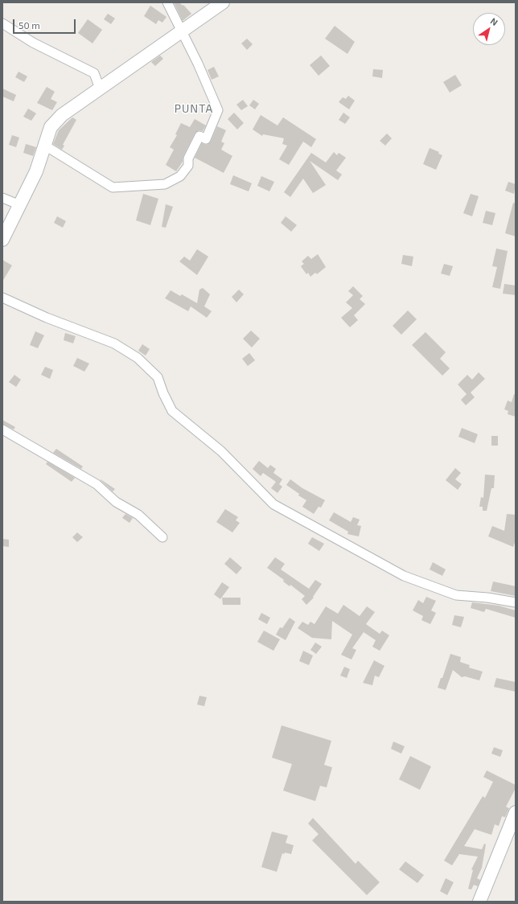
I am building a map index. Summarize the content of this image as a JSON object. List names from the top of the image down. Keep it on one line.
{"districts":["PUNTA"],"scale_bar":"50 m","north":"top right"}
